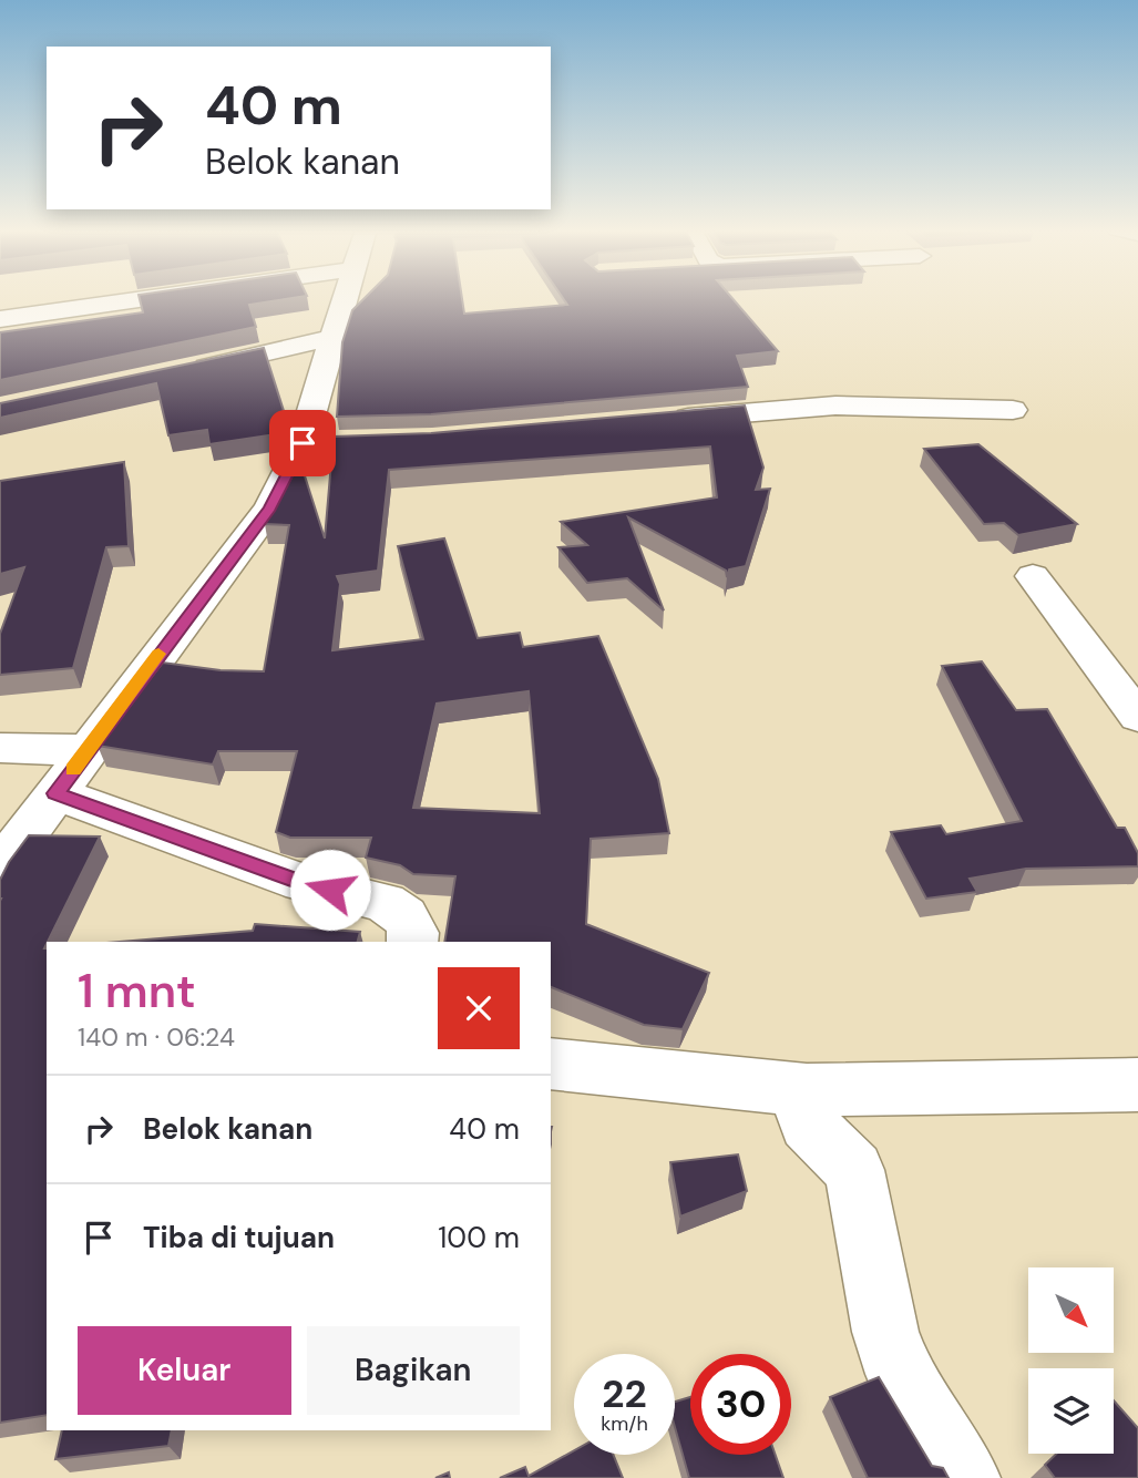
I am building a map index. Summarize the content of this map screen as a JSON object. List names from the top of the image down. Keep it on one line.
{"north":"bottom right","page":{"turn":["40 m","Belok kanan"],"heading":["1 mnt","140 m · 06:24"],"list":[{"name":"Belok kanan","value":"40 m"},{"name":"Tiba di tujuan","value":"100 m"}],"buttons":["Keluar","Bagikan"],"speed":"22 km/h","limit":"30"}}
